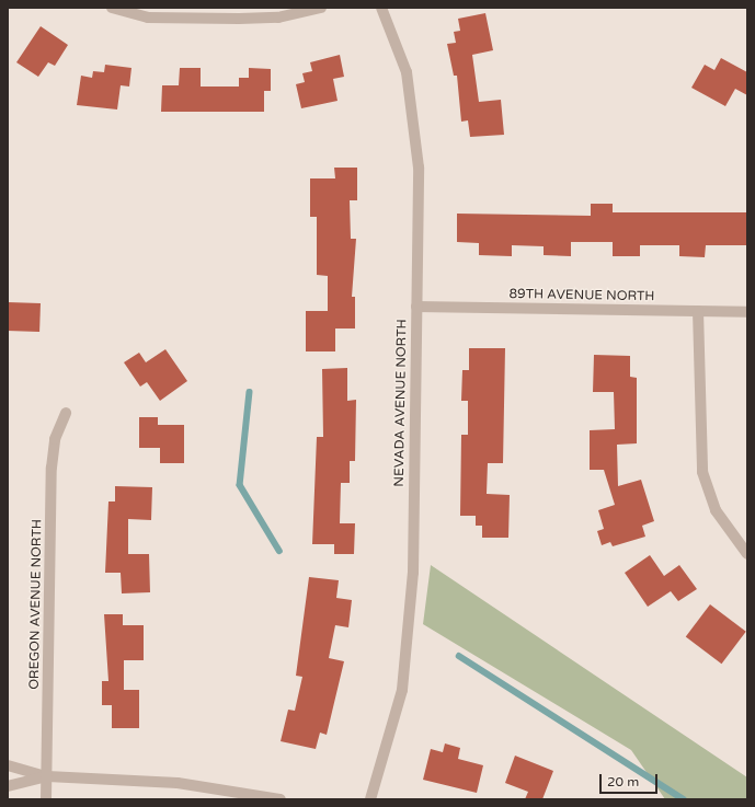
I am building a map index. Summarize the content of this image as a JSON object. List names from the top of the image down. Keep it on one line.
{"streets":{"street":["89TH AVENUE NORTH","NEVADA AVENUE NORTH","OREGON AVENUE NORTH"]},"crossings":[["89TH AVENUE NORTH","NEVADA AVENUE NORTH"]],"scale_bar":"20 m"}
